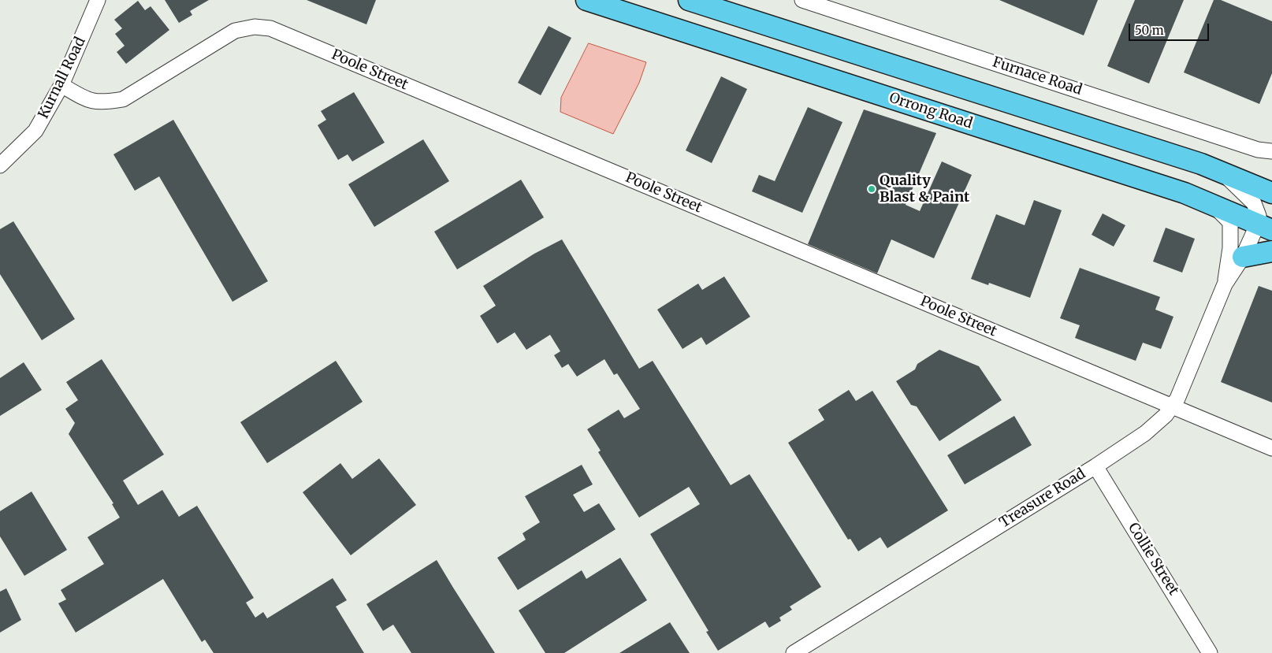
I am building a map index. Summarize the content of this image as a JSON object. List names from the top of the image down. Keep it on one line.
{"streets":{"highway":["Orrong Road"],"street":["Poole Street","Furnace Road","Kurnall Road","Treasure Road","Collie Street"]},"crossings":[["Poole Street","Kurnall Road"],["Poole Street","Treasure Road"],["Orrong Road","Treasure Road"],["Treasure Road","Collie Street"]],"places":["Quality Blast & Paint"],"scale_bar":"50 m"}
